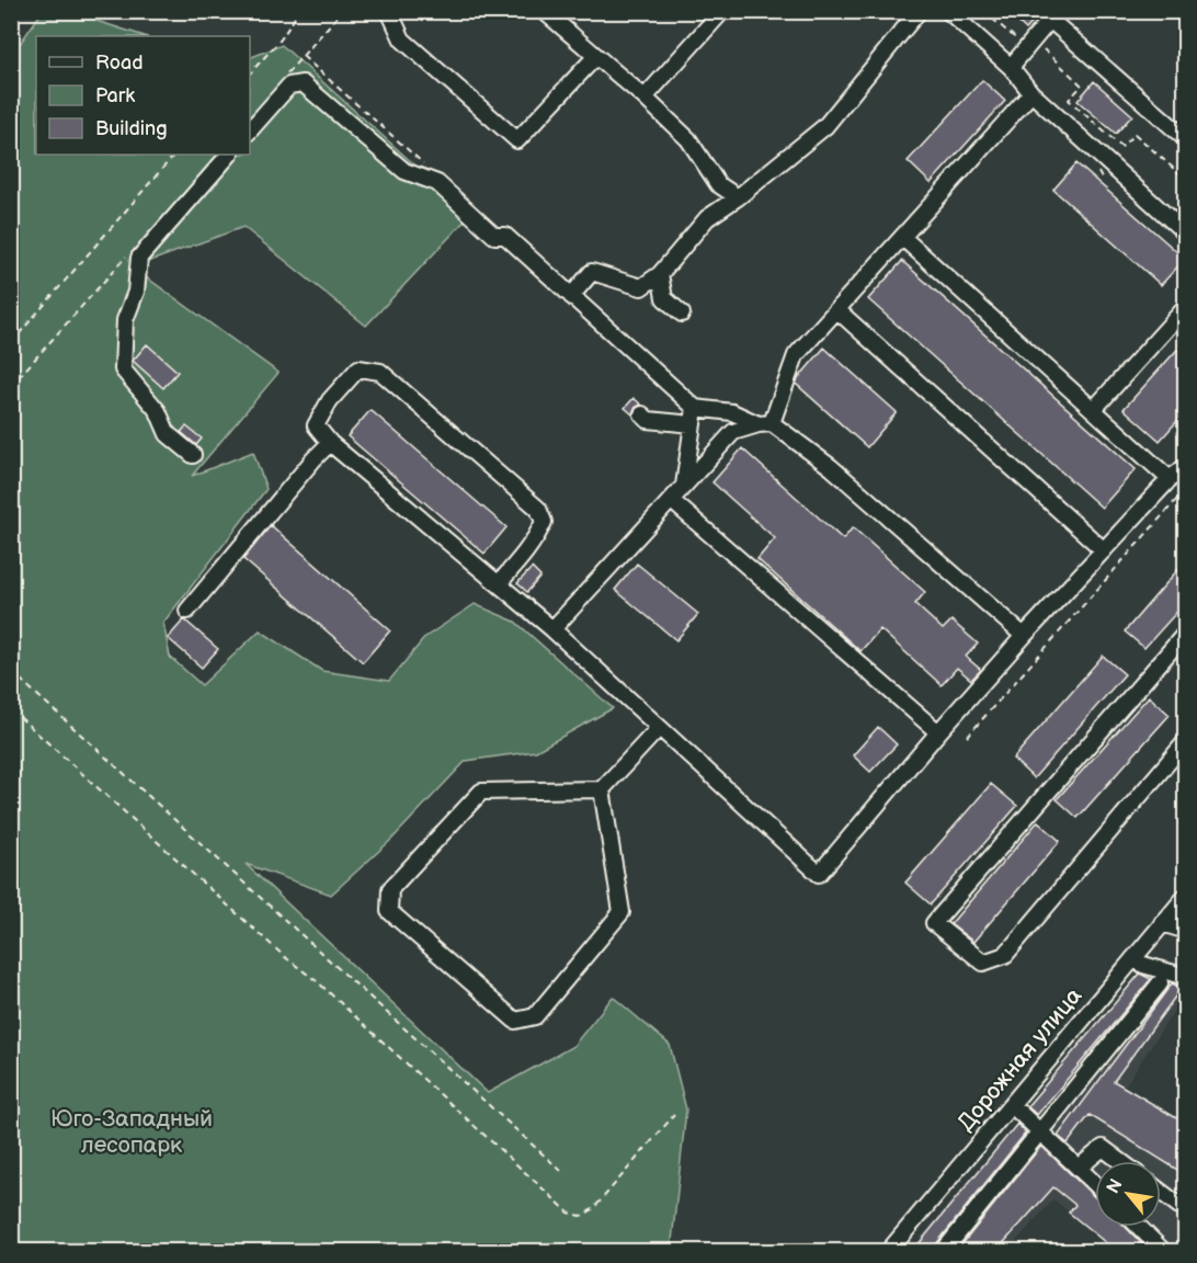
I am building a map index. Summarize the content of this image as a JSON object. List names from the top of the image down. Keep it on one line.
{"streets":{"street":["Дорожная улица"]},"parks":["Юго-Западный лесопарк"],"legend":["Road","Park","Building"],"north":"top left"}
